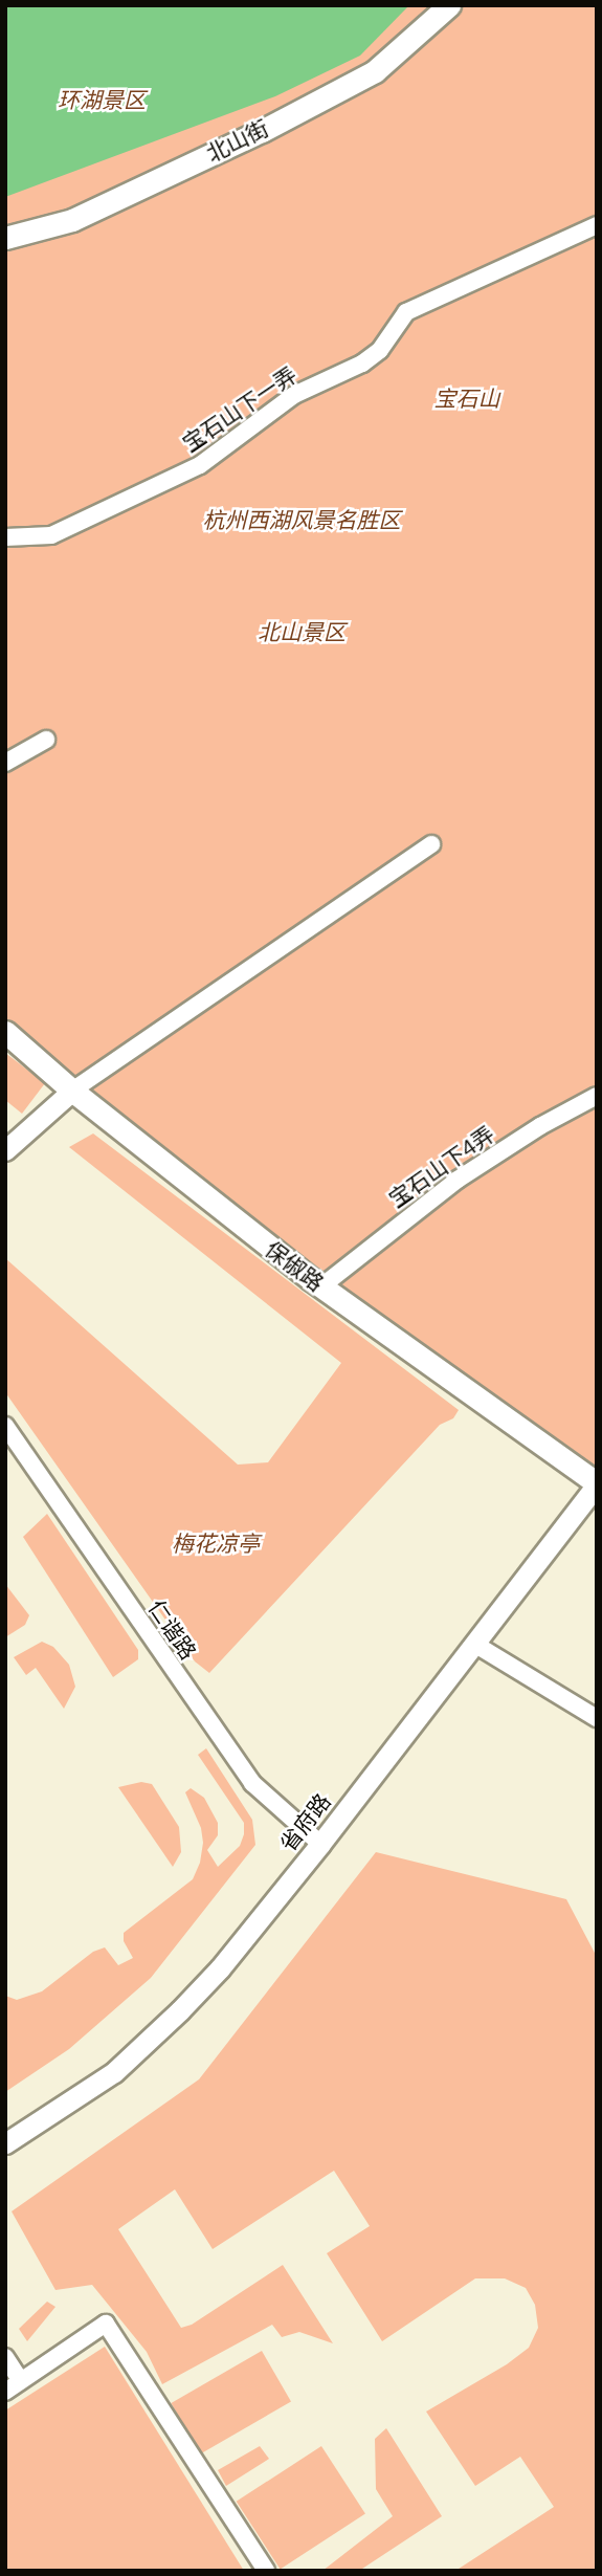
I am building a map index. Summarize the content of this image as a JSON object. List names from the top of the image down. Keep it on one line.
{"streets":{"main road":["北山街","保俶路"],"street":["宝石山下一弄","宝石山下4弄","仁谐路","省府路"]},"crossings":[["宝石山下4弄","保俶路"],["保俶路","省府路"],["仁谐路","省府路"]],"parks":["环湖景区","宝石山","杭州西湖风景名胜区","北山景区","梅花凉亭"]}
